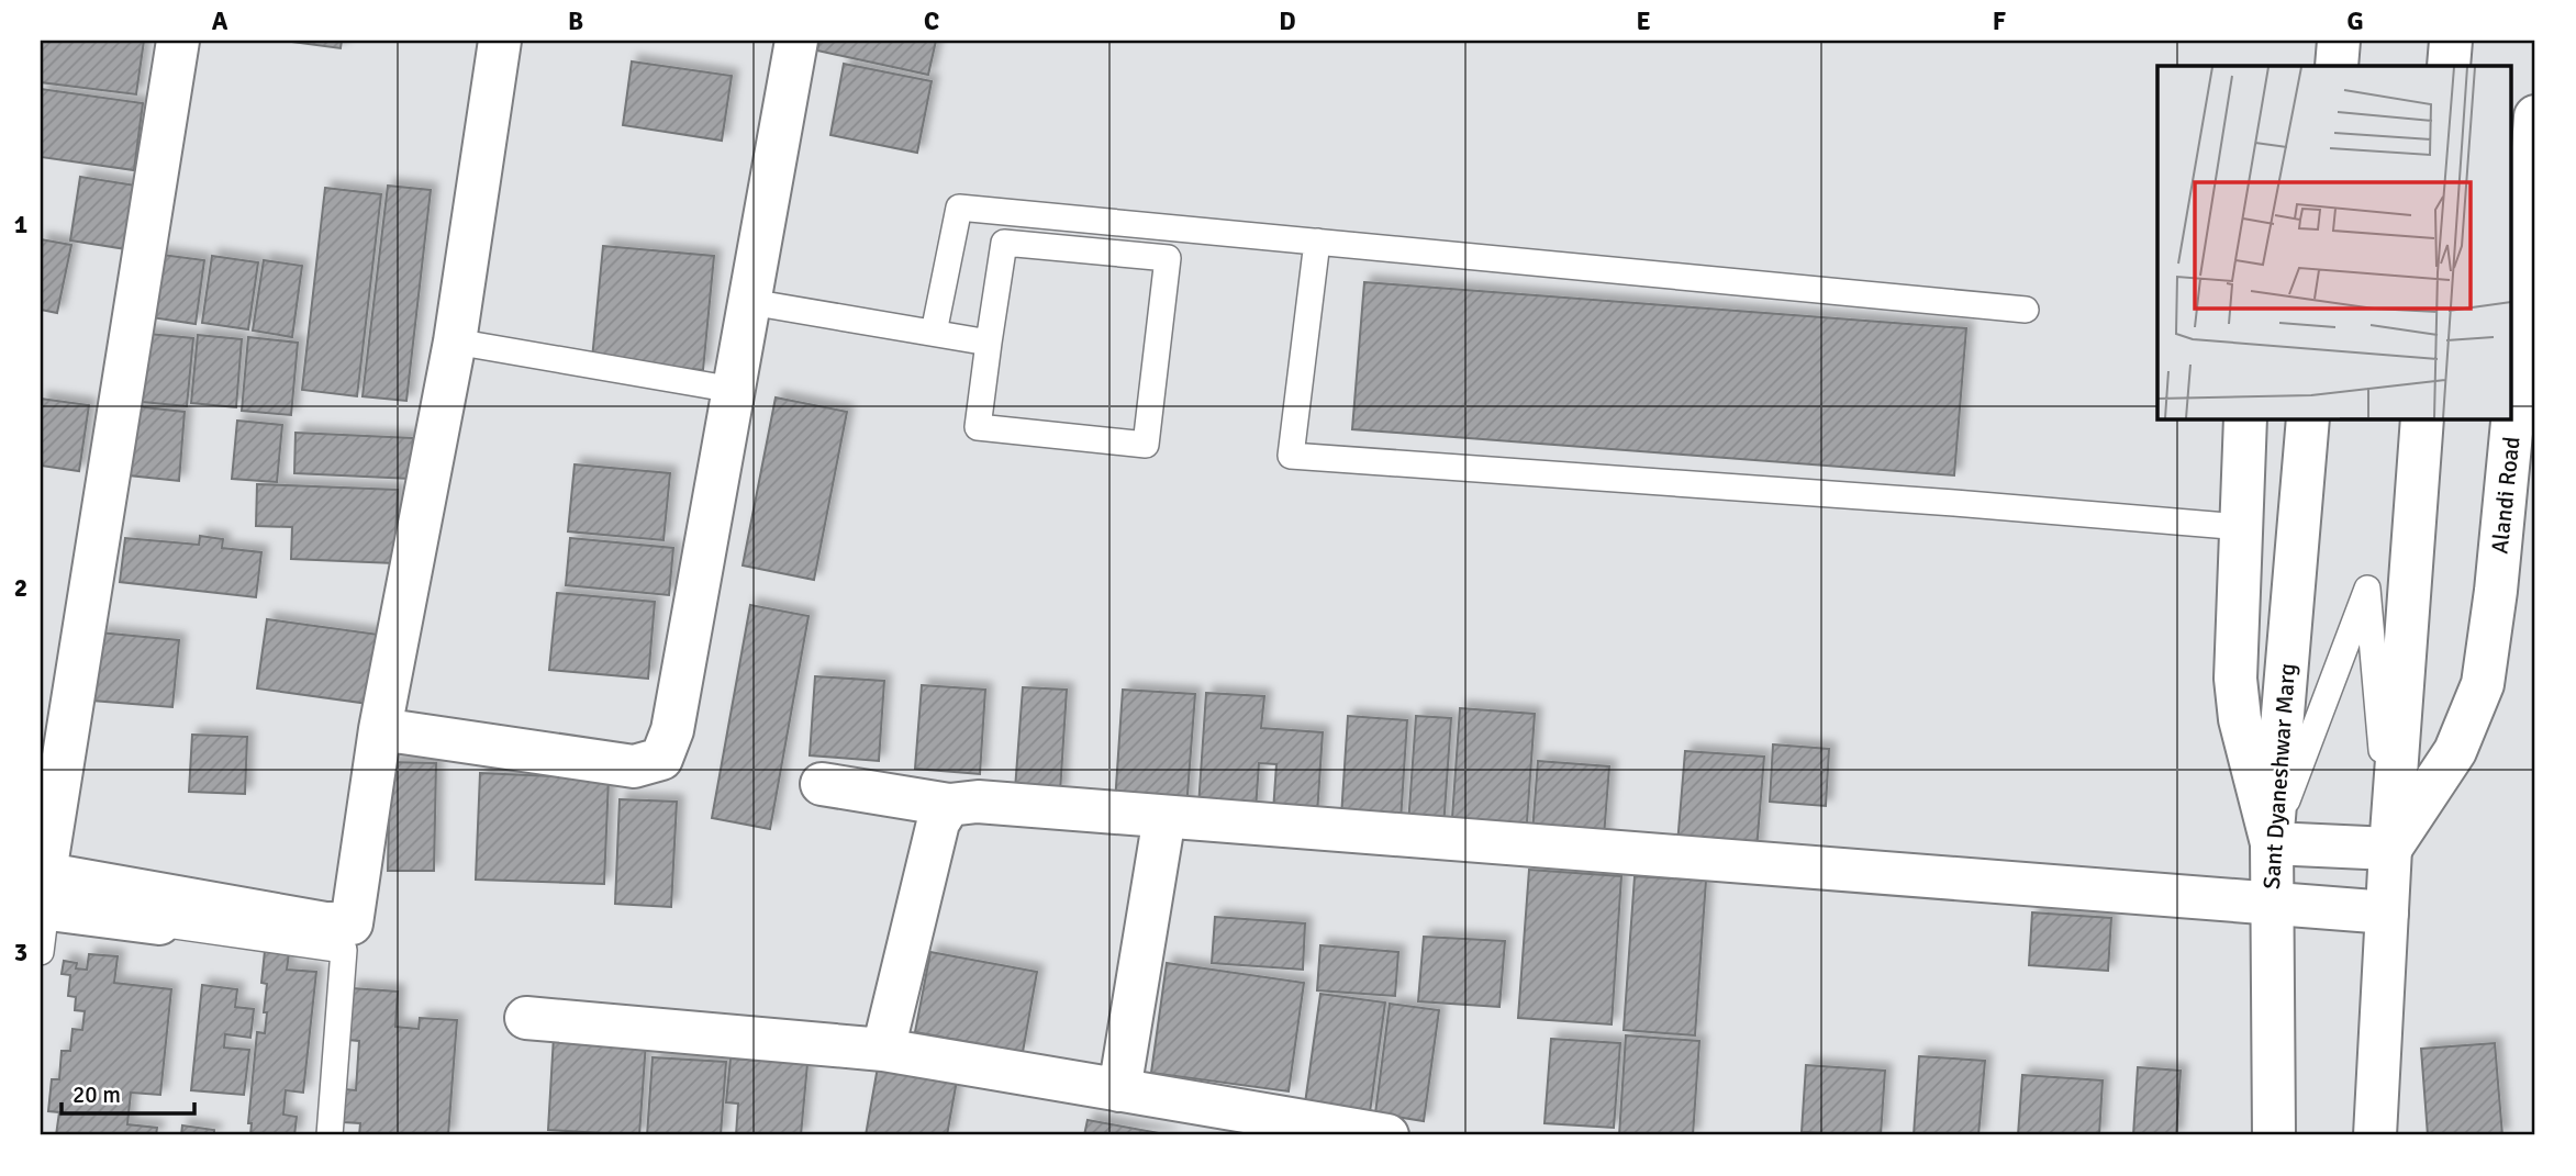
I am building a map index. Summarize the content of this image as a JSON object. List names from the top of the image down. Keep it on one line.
{"streets":{"street":["Alandi Road","Sant Dyaneshwar Marg"]},"scale_bar":"20 m","grid":{"columns":["A","B","C","D","E","F","G"],"rows":["1","2","3"]}}
